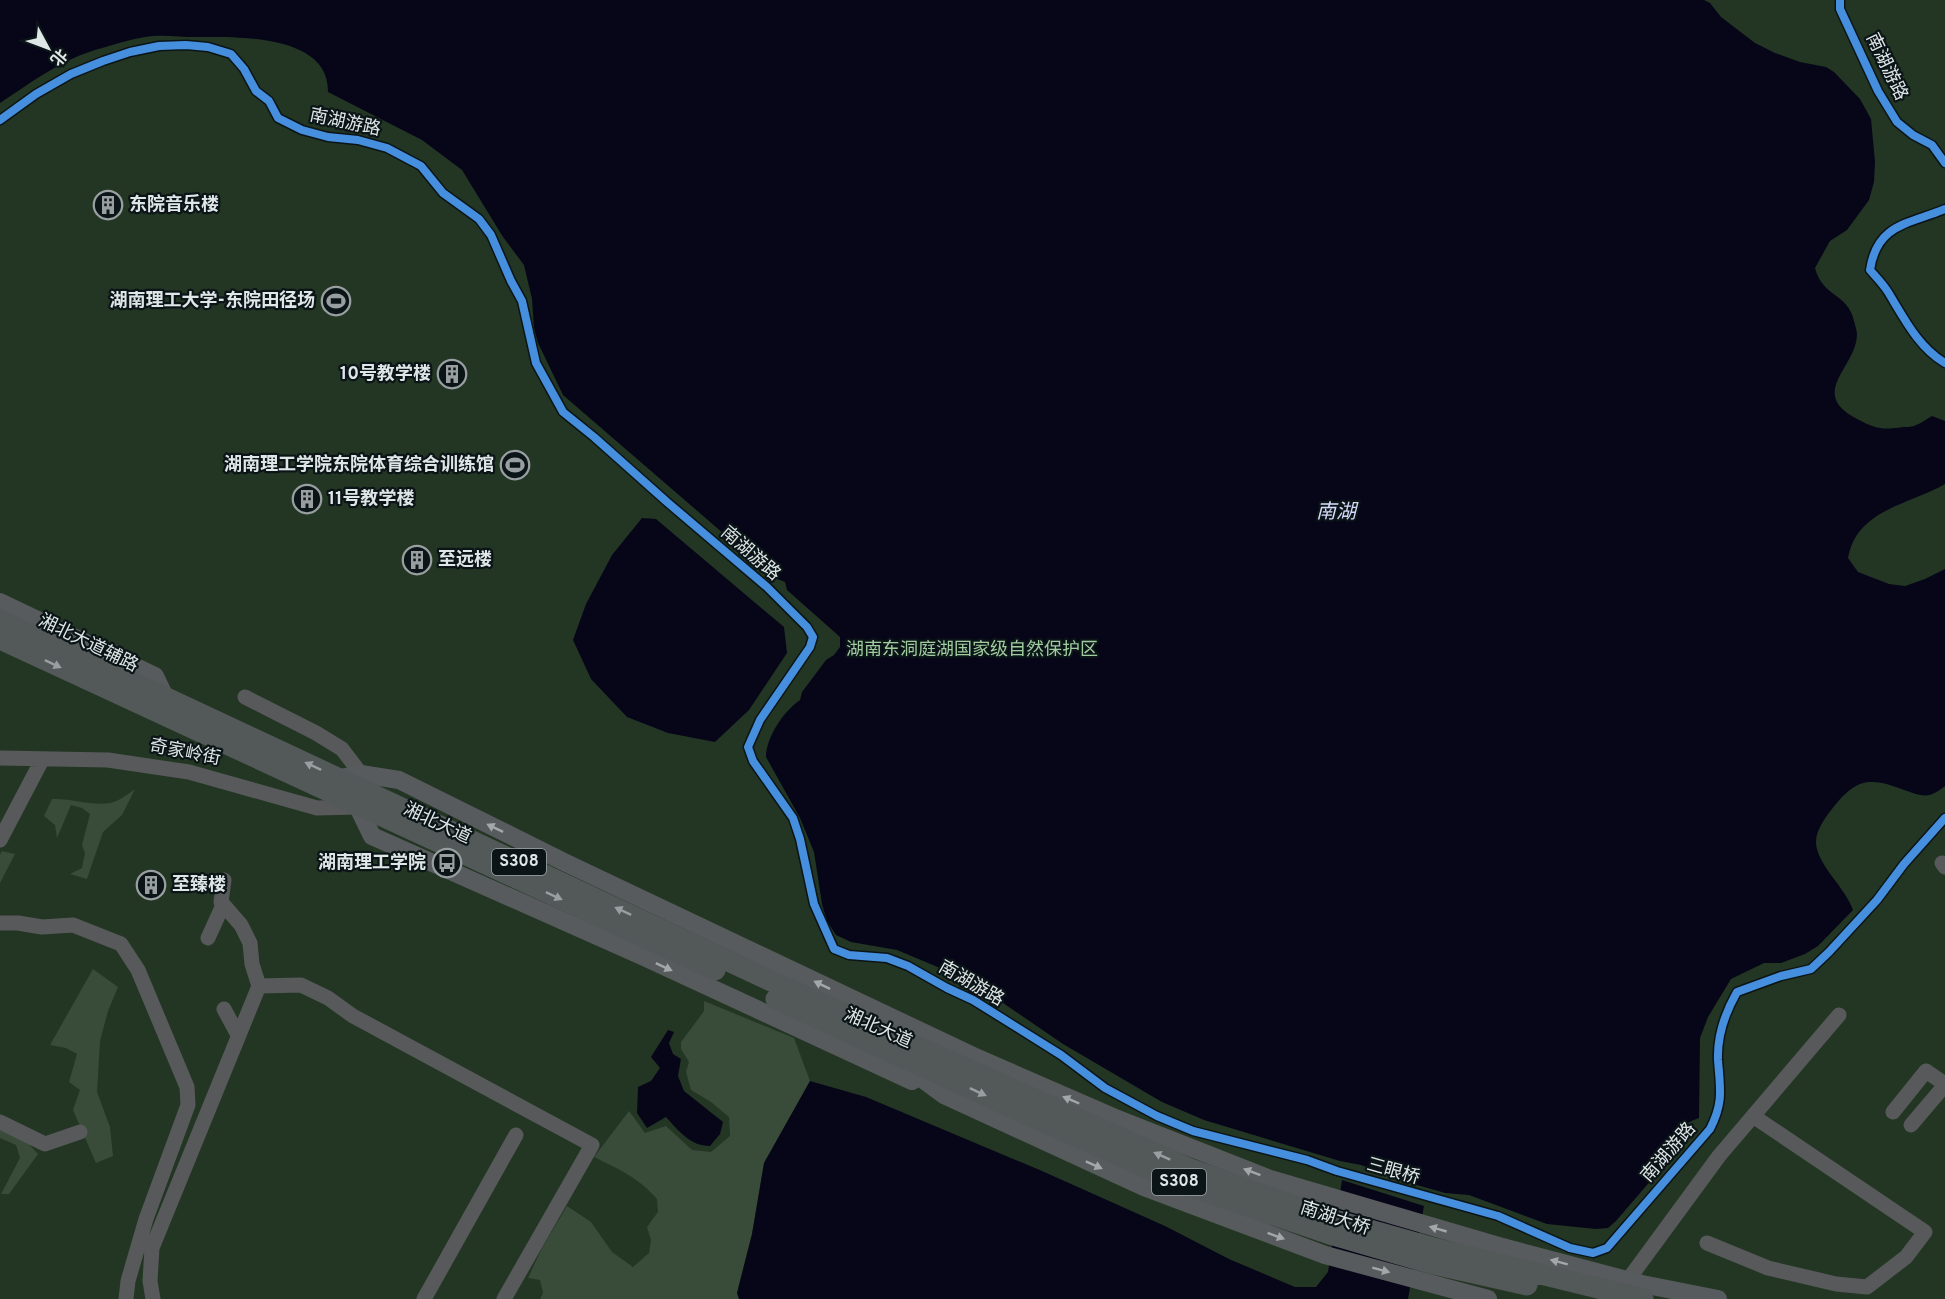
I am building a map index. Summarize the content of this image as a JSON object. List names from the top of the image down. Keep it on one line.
{"streets":{"highway":["湘北大道","S308","南湖大桥"],"main road":["湘北大道辅路"],"street":["奇家岭街"],"cycle path":["南湖游路"]},"crossings":[["湘北大道辅路","湘北大道"],["奇家岭街","湘北大道"],["湘北大道","南湖大桥"]],"water":["南湖"],"parks":["湖南东洞庭湖国家级自然保护区"],"places":{"building":["东院音乐楼","10号教学楼","11号教学楼","至远楼","至臻楼"],"sports":["湖南理工大学-东院田径场","湖南理工学院东院体育综合训练馆"],"bus stop":["湖南理工学院"]},"north":"bottom right"}
